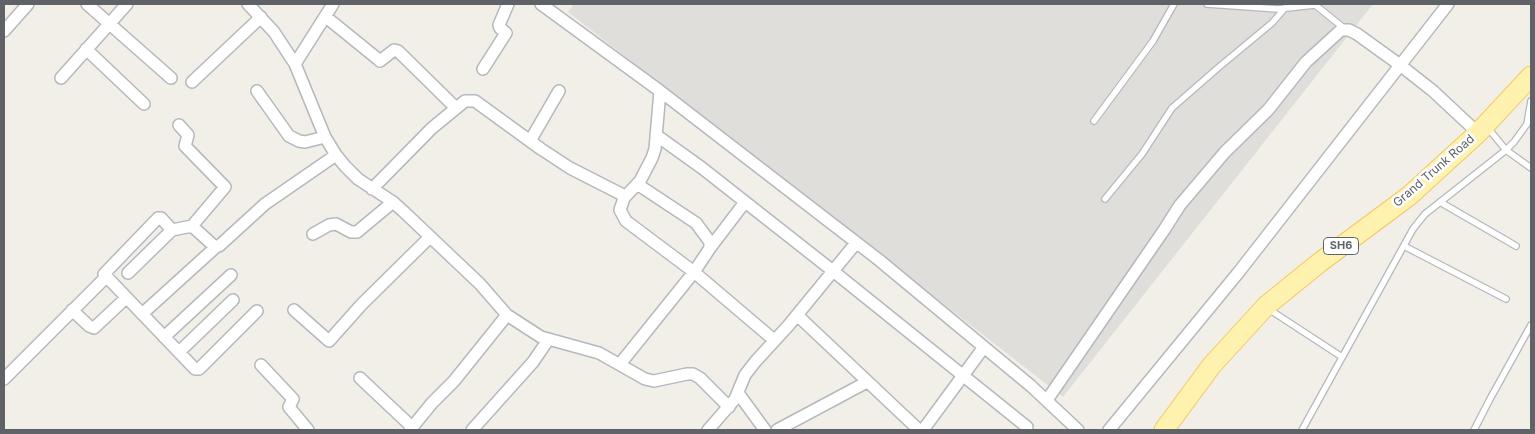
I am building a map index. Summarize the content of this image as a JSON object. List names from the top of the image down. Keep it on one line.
{"streets":{"main road":["Grand Trunk Road","SH6"]}}
